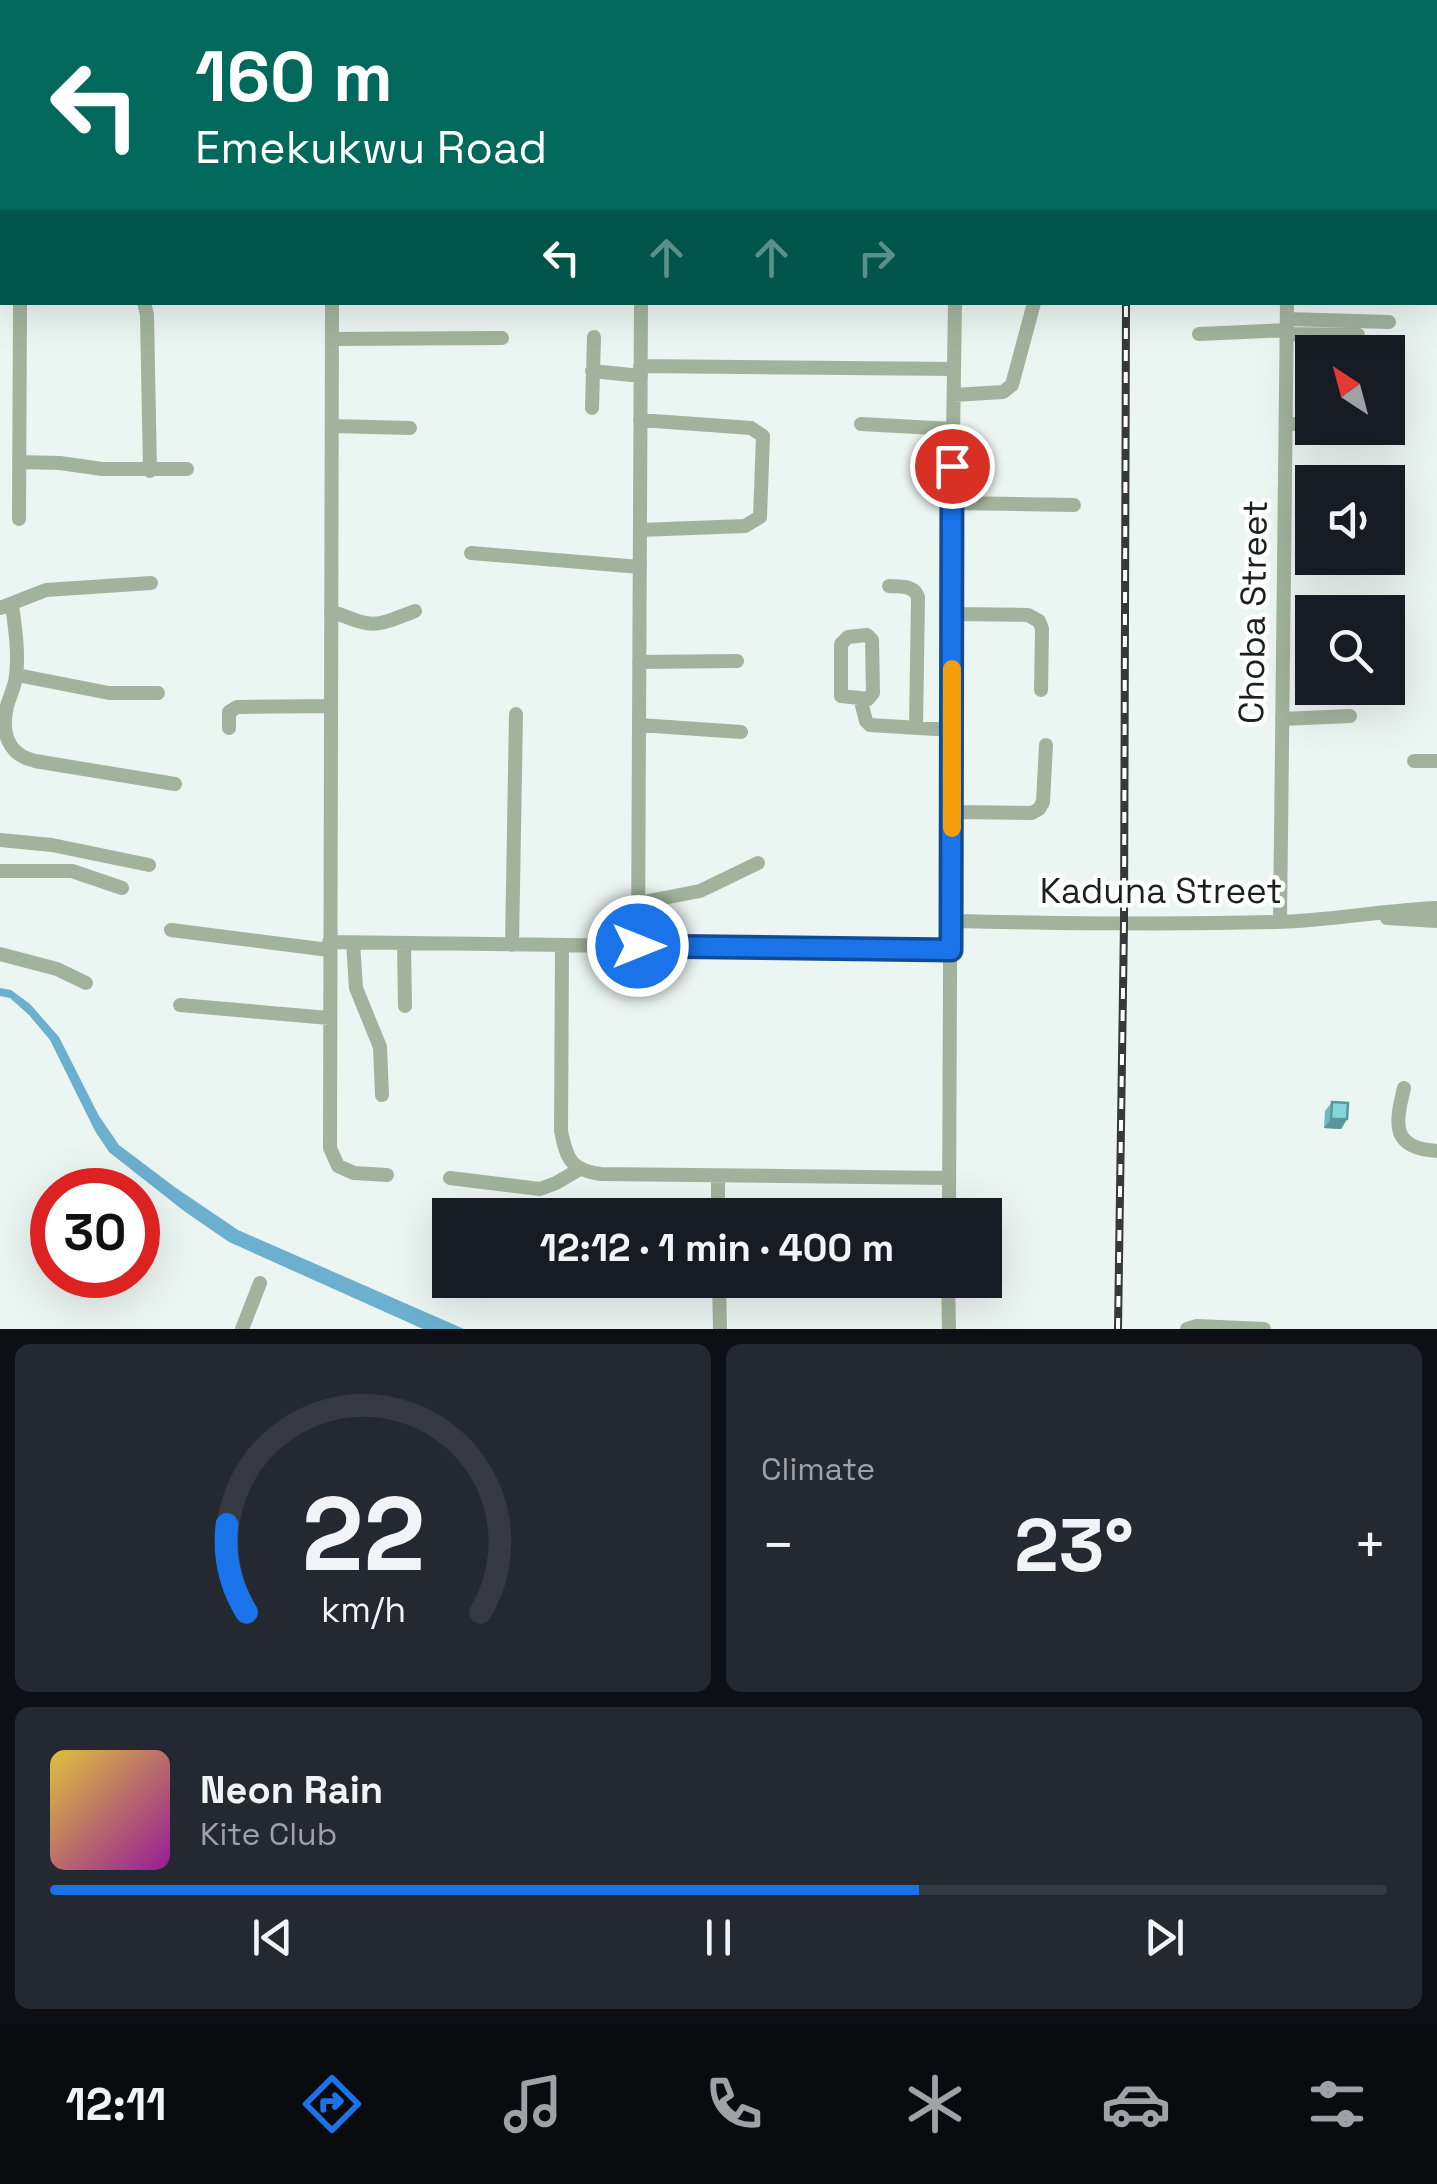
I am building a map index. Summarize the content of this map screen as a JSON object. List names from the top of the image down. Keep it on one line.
{"streets":{"street":["Choba Street","Kaduna Street"]},"crossings":[["Choba Street","Kaduna Street"]],"north":"top left","page":{"turn":["160 m","Emekukwu Road"],"limit":"30","trip":"12:12 · 1 min · 400 m","tile":"Climate","heat":["−","23°","+"],"song":["Neon Rain","Kite Club"],"tabs":"12:11","gauge":["22","km/h"]}}
